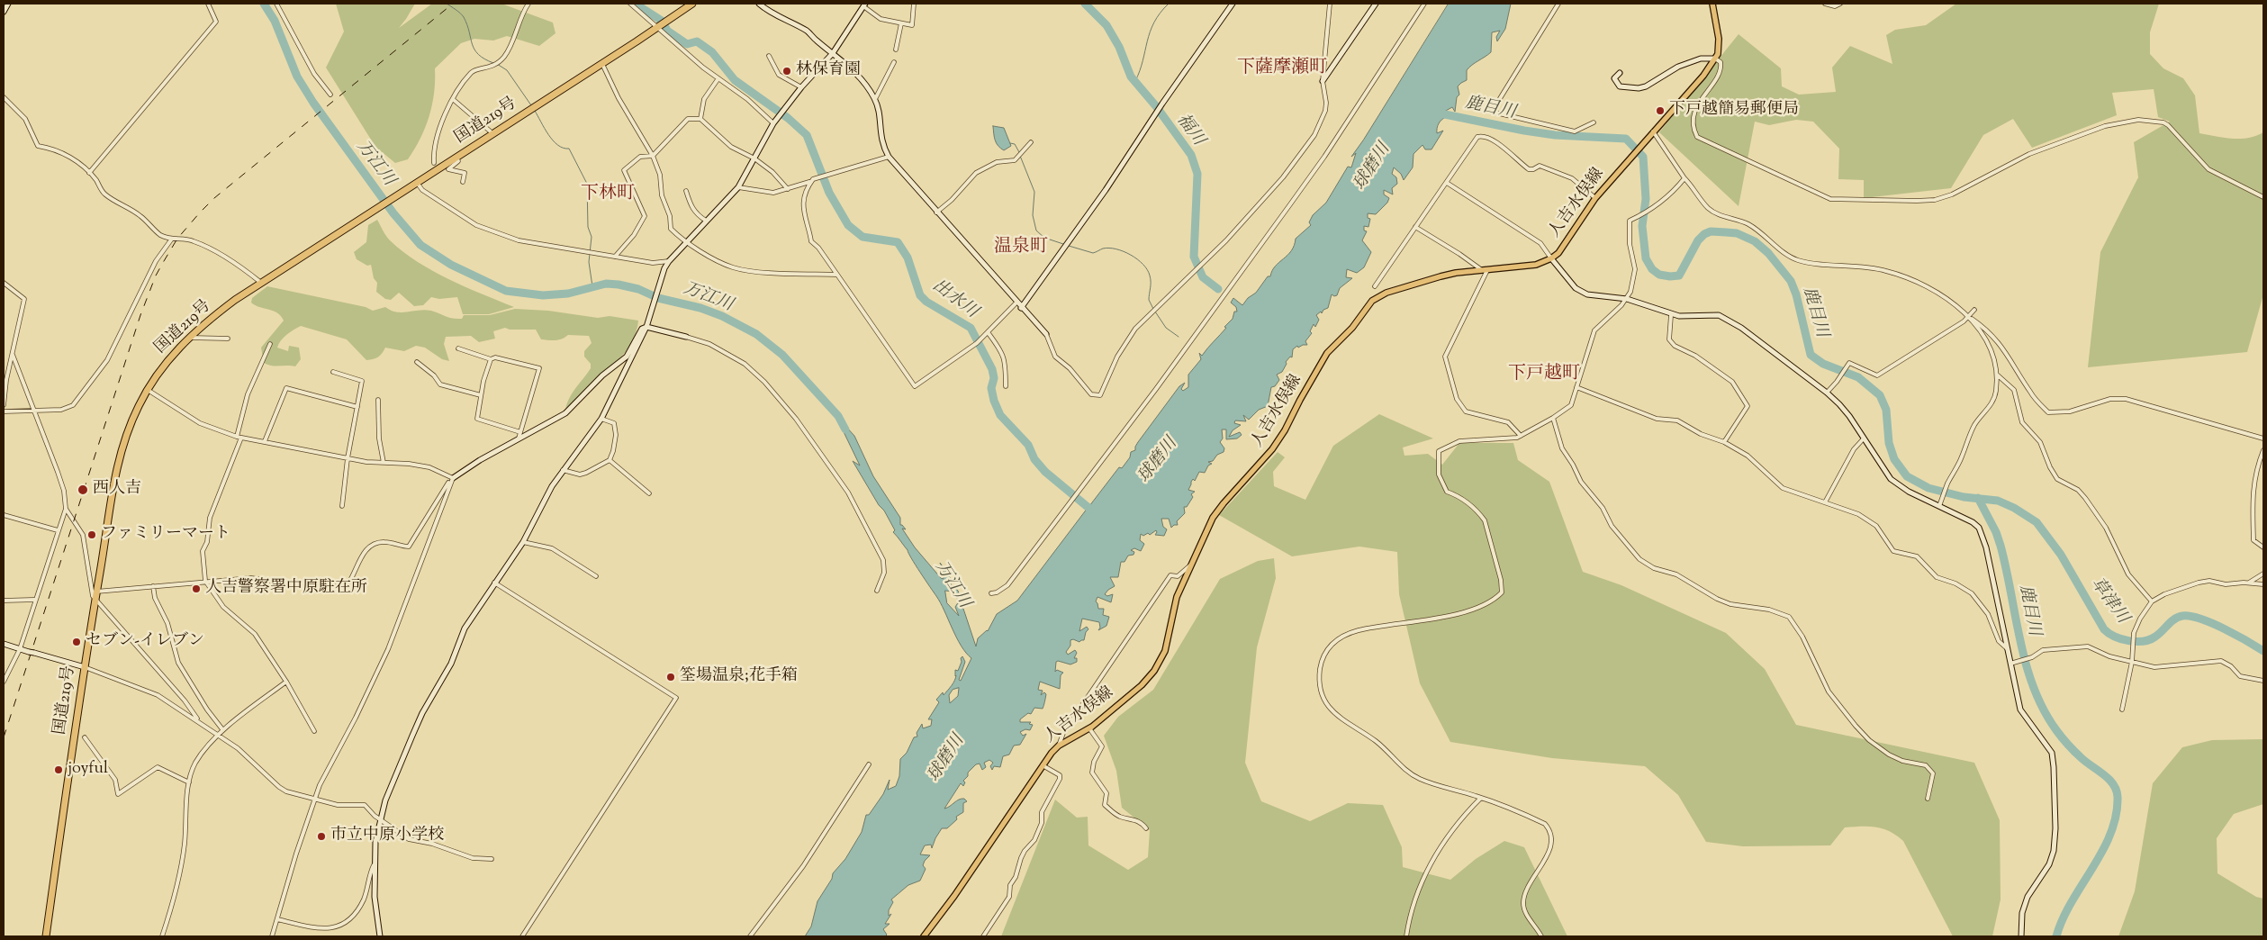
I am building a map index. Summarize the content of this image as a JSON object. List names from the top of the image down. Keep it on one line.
{"streets":{"highway":["国道219号"],"main road":["人吉水俣線"]},"districts":["下薩摩瀬町","下林町","温泉町","下戸越町"],"water":["鹿目川","福川","万江川","球磨川","出水川","草津川"],"places":["林保育園","下戸越簡易郵便局","西人吉","ファミリーマート","人吉警察署中原駐在所","セブン-イレブン","筌場温泉;花手箱","joyful","市立中原小学校"]}
